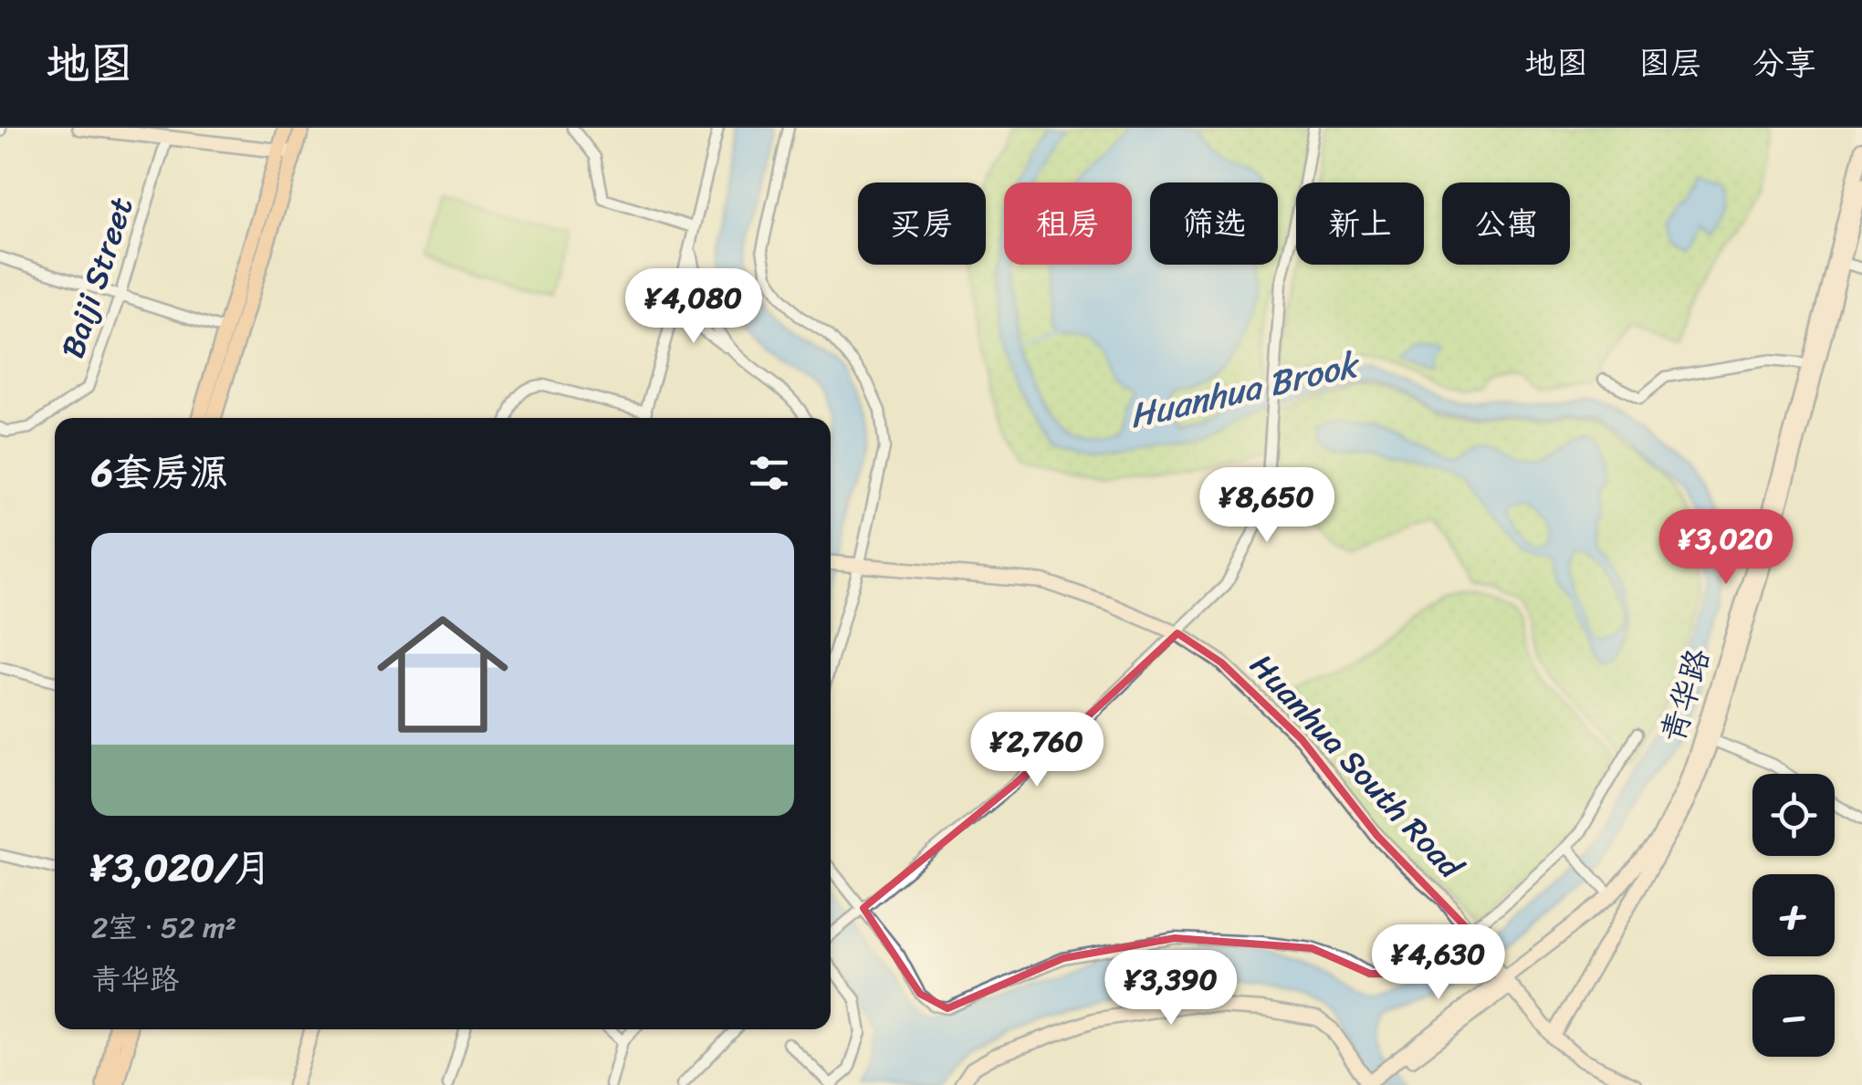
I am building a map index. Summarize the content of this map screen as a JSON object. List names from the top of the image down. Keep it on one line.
{"streets":{"main road":["青华路","Huanhua South Road"],"street":["Baiji Street"]},"crossings":[["青华路","Huanhua South Road"]],"water":["Huanhua Brook"],"page":{"header":"地图","nav":["地图","图层","分享"],"chip":["买房","租房","筛选","新上","公寓"],"price":["¥4,080","¥8,650","¥3,020","¥2,760","¥4,630","¥3,390"],"heading":"6套房源","list":[{"name":"¥3,020/月","note":"2室 · 52 m² · 青华路"}],"map_buttons":["+","−"]}}
